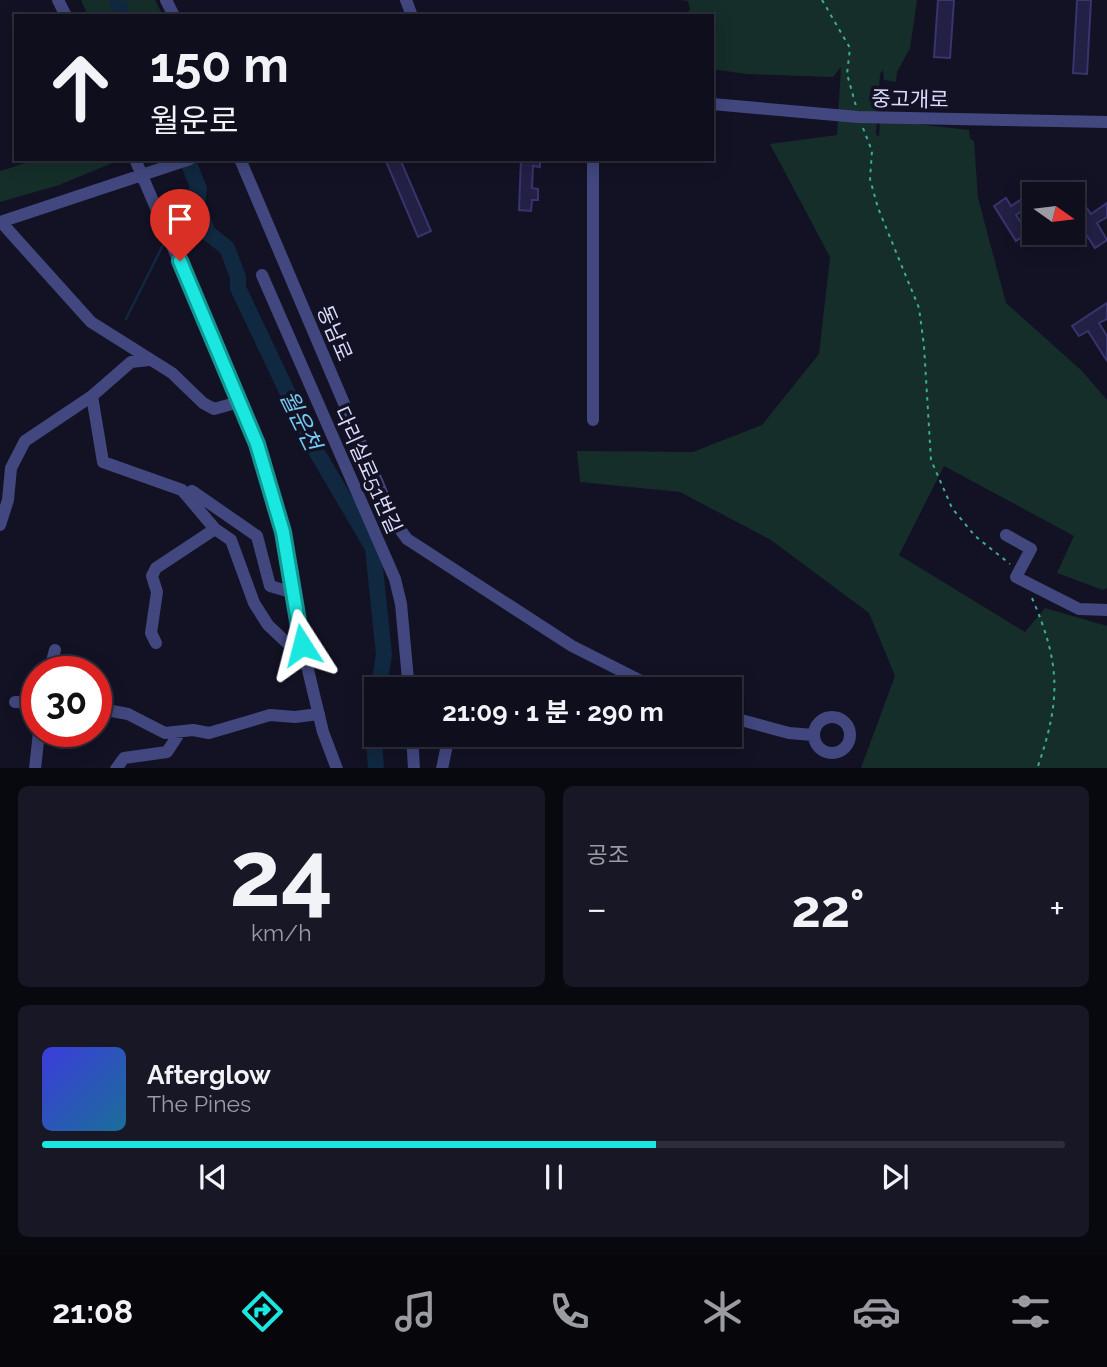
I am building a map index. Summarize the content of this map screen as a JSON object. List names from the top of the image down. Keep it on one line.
{"streets":{"street":["중고개로","동남로","다리실로51번길"]},"water":["월운천"],"north":"right","page":{"turn":["150 m","월운로"],"limit":"30","trip":"21:09 · 1 분 · 290 m","tile":[["24","km/h"],"공조"],"heat":["−","22°","+"],"song":["Afterglow","The Pines"],"tabs":"21:08"}}
